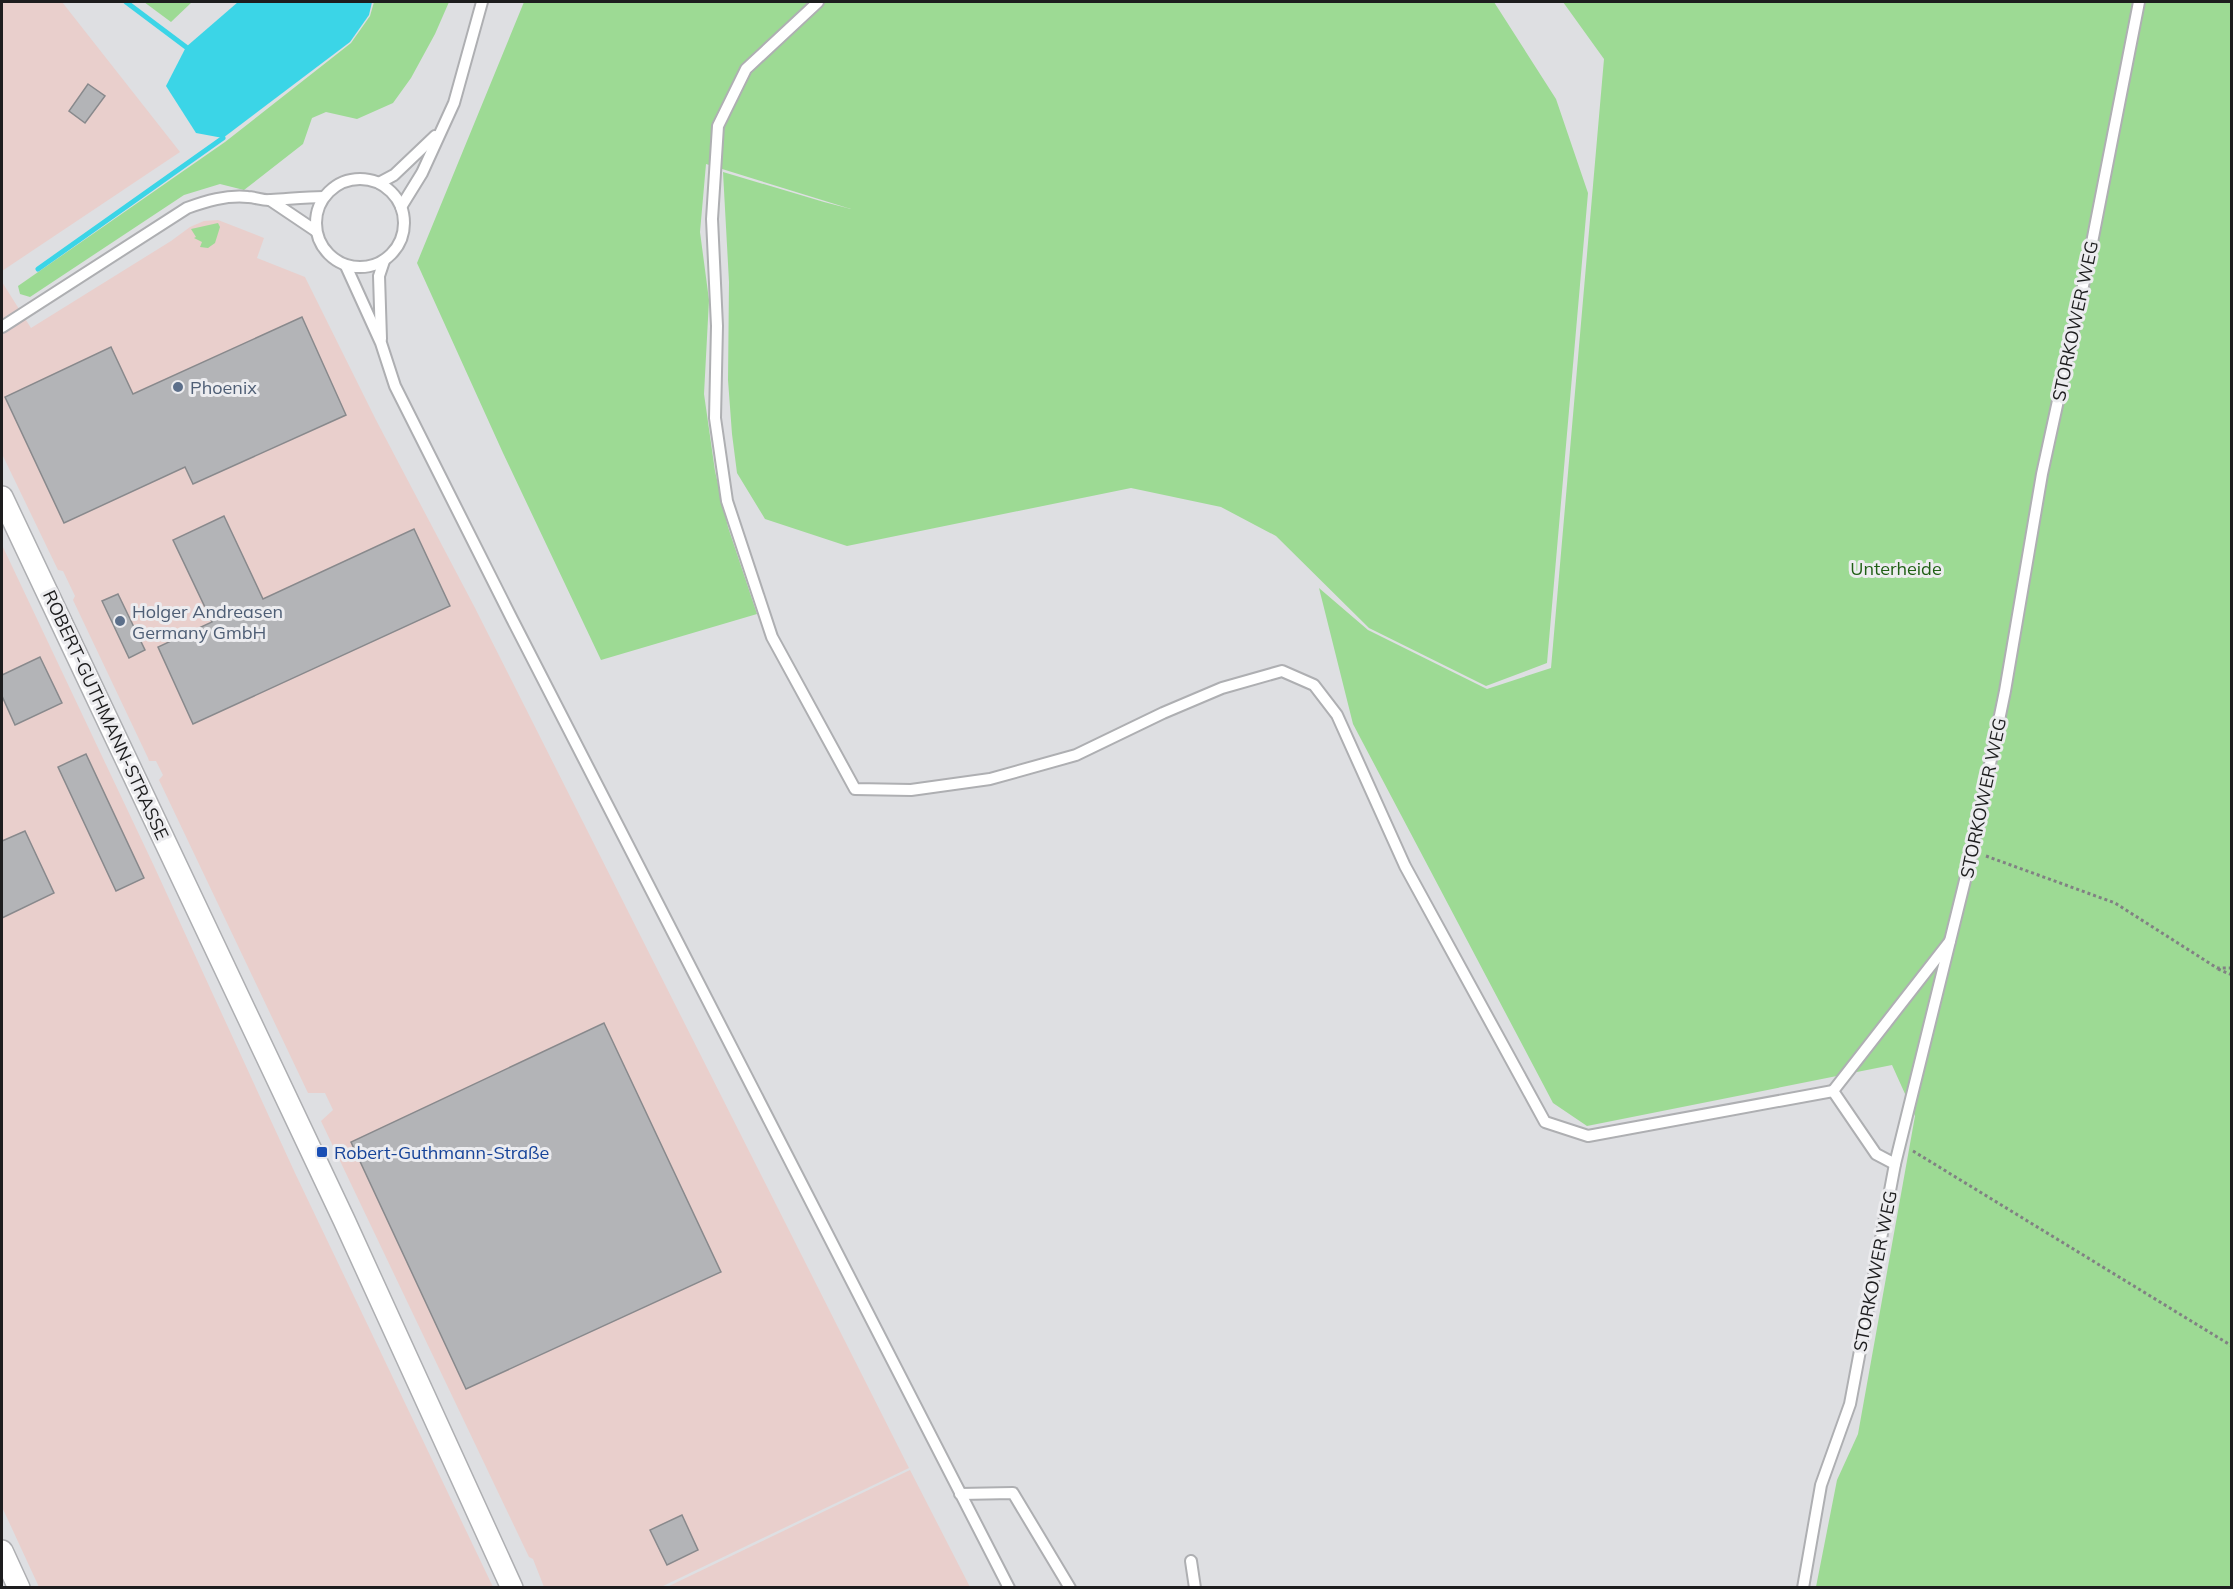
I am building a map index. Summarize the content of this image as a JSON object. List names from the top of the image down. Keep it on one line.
{"streets":{"street":["ROBERT-GUTHMANN-STRASSE"],"lane":["STORKOWER WEG"]},"parks":["Unterheide"],"places":{"other":["Phoenix","Holger Andreasen Germany GmbH"],"transit":["Robert-Guthmann-Straße"]}}
